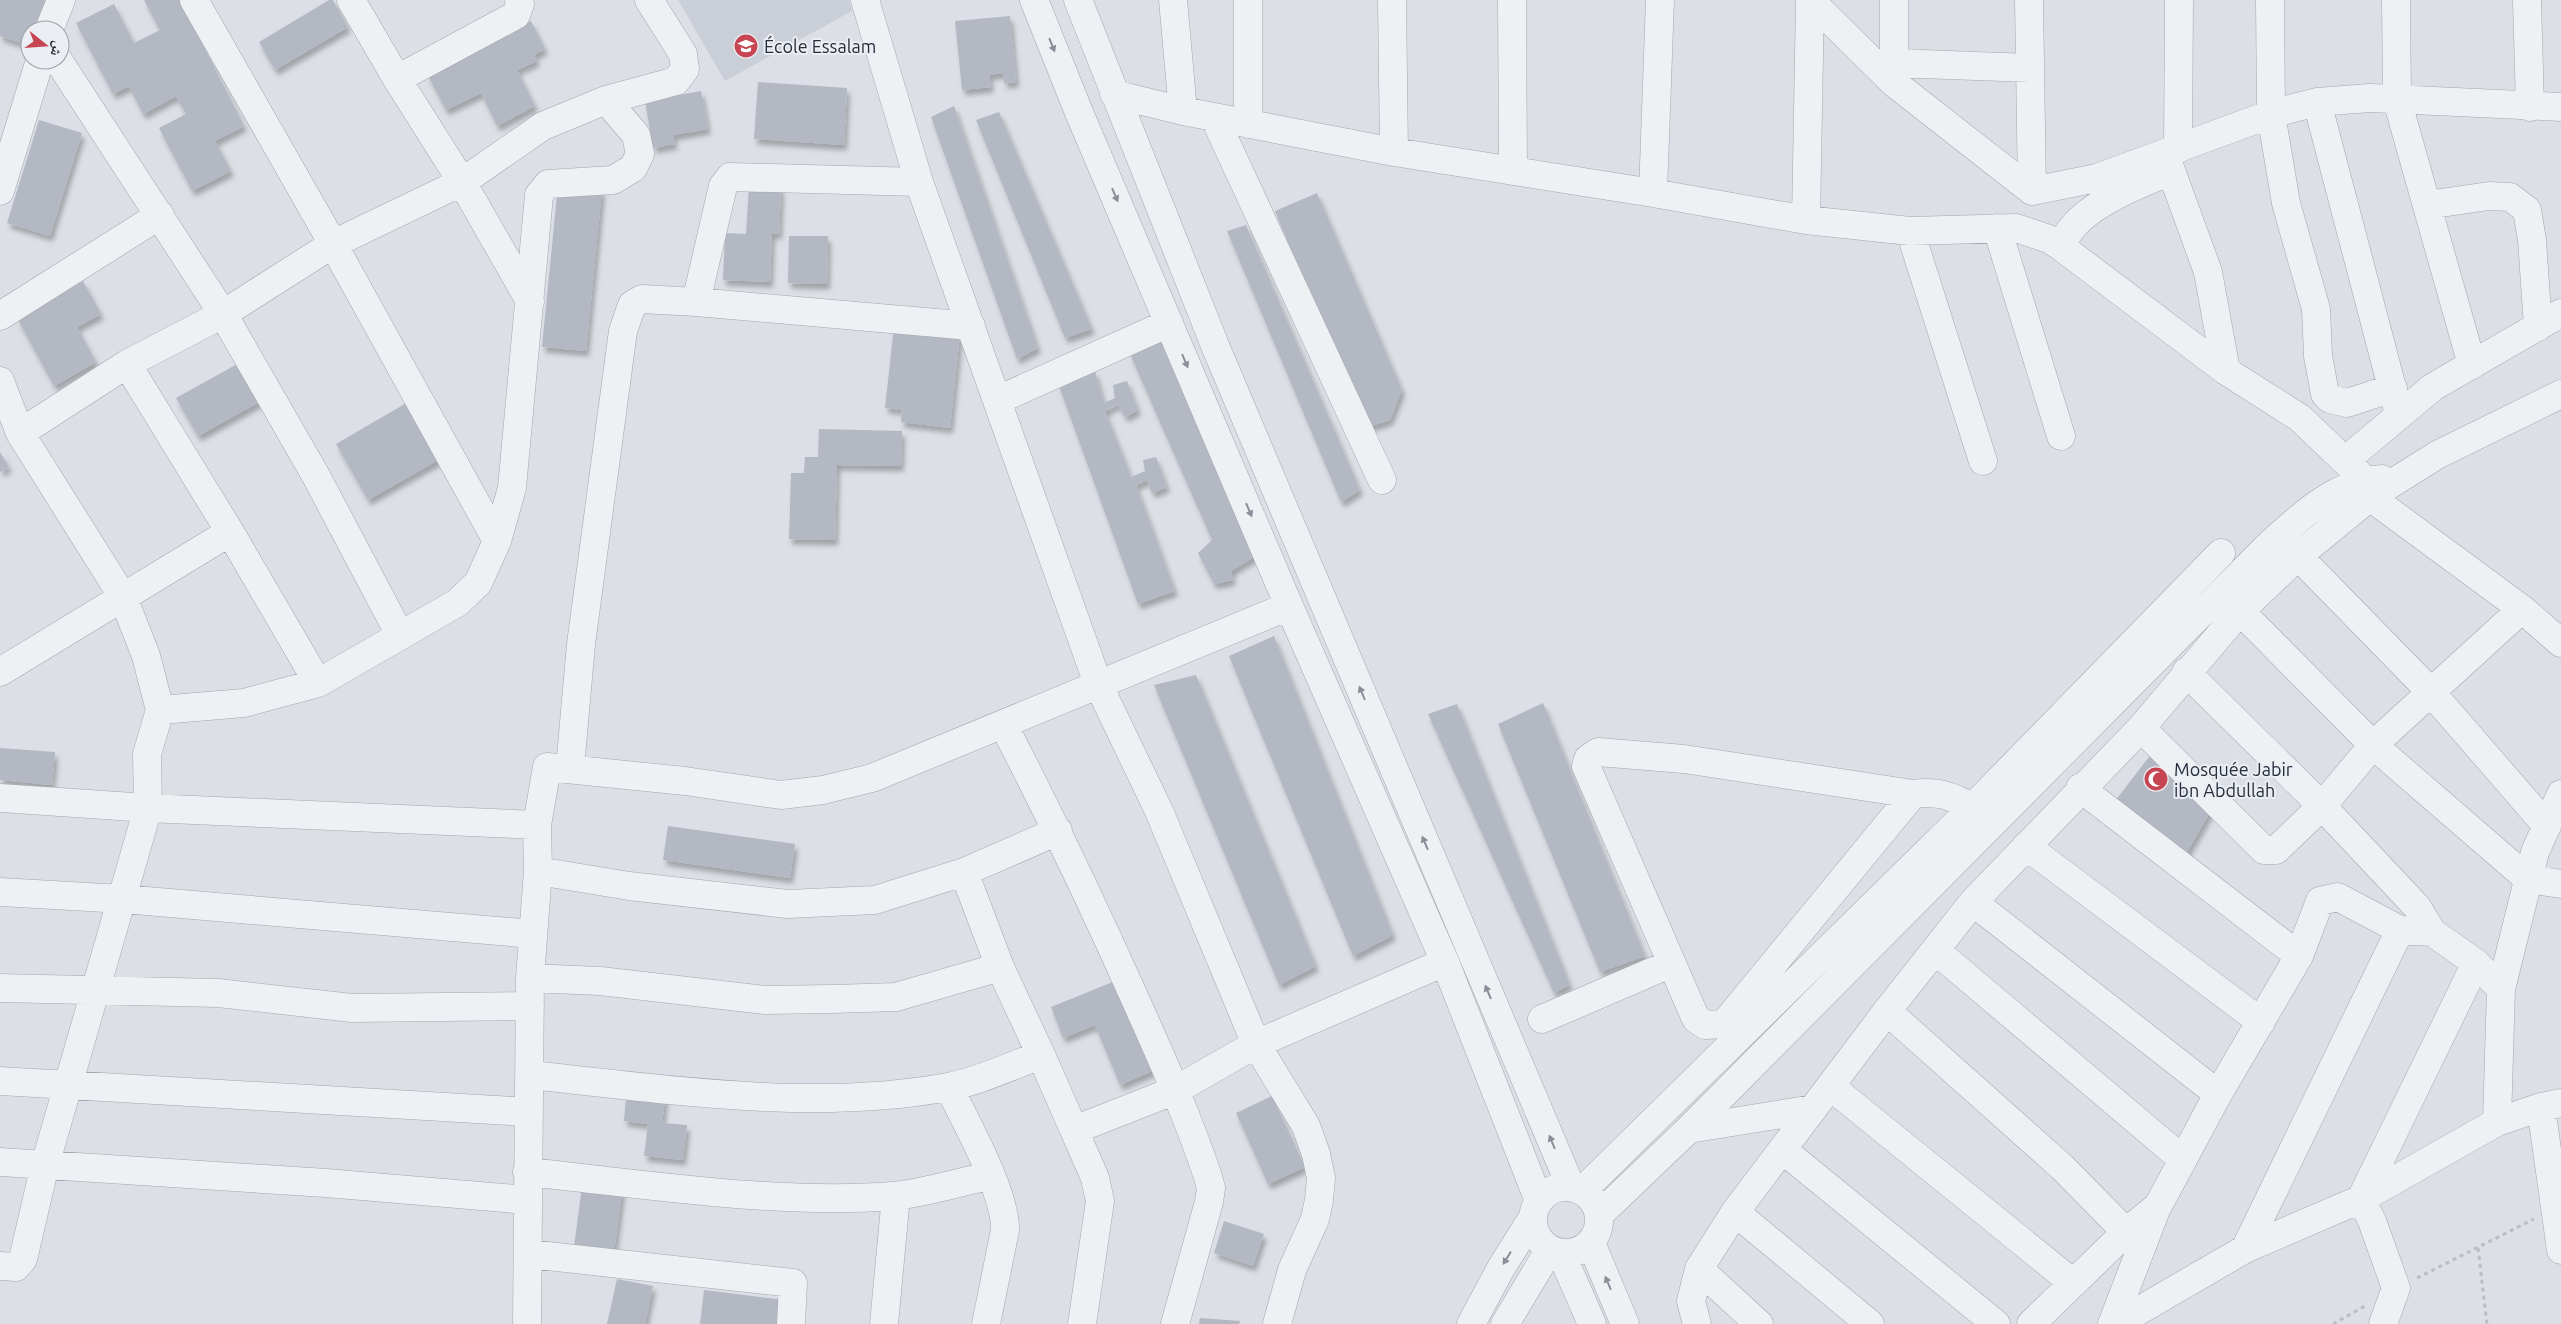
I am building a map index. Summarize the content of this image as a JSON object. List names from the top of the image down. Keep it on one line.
{"places":{"school or university":["École Essalam"],"mosque":["Mosquée Jabir ibn Abdullah"]},"north":"right"}
